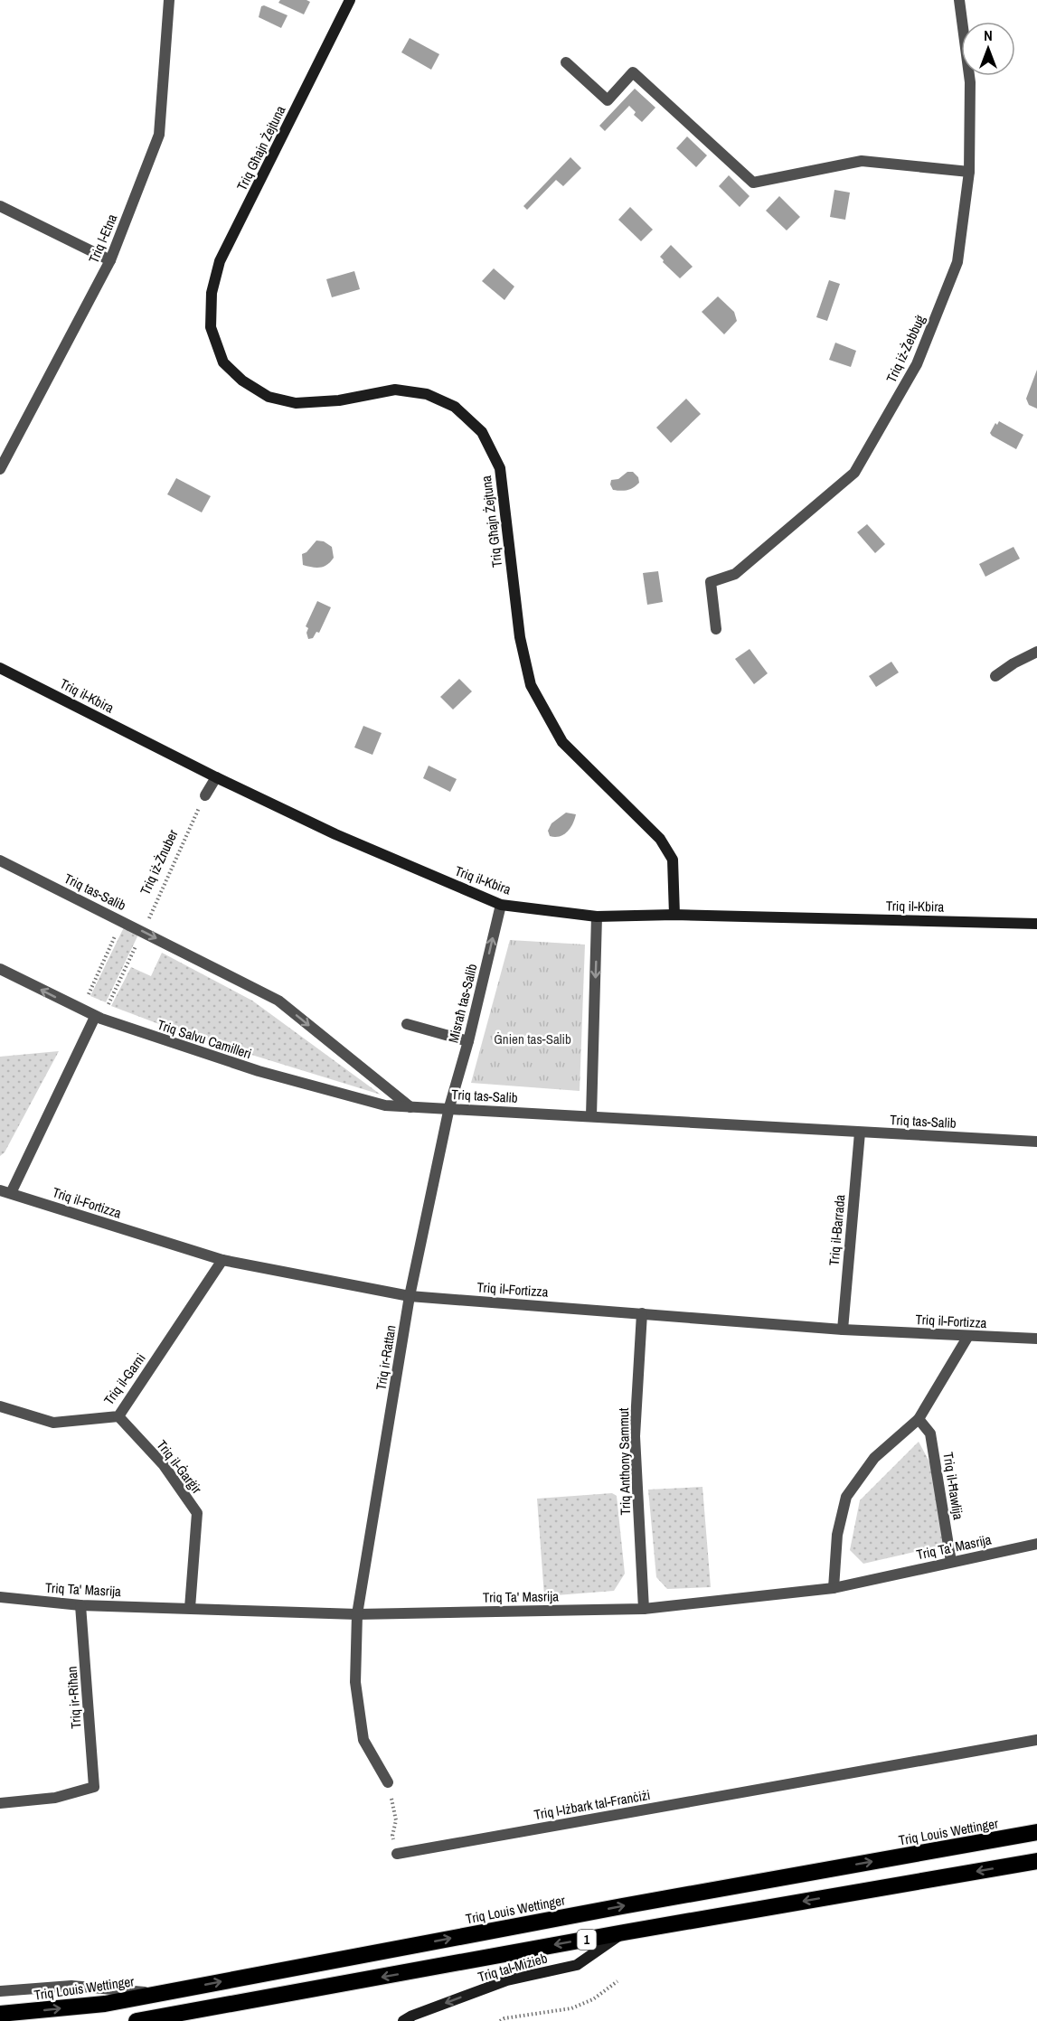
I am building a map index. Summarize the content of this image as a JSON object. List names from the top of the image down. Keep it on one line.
{"streets":{"highway":["Triq Louis Wettinger","1"],"street":["Triq Għajn Żejtuna","Triq l-Etna","Triq iż-Żebbuġ","Triq il-Kbira","Triq tas-Salib","Misraħ tas-Salib","Triq Salvu Camilleri","Triq il-Fortizza","Triq il-Barrada","Triq ir-Rattan","Triq il-Garni","Triq Anthony Sammut","Triq il-Ġarġir","Triq il-Ħawlija","Triq Ta' Masrija","Triq ir-Riħan","Triq l-Iżbark tal-Franċiżi","Triq tal-Miżieb"],"path":["Triq iż-Żnuber"]},"crossings":[["Triq Għajn Żejtuna","Triq il-Kbira"],["Triq il-Kbira","Misraħ tas-Salib"],["Triq iż-Żnuber","Triq tas-Salib"],["Triq iż-Żnuber","Triq Salvu Camilleri"],["Triq tas-Salib","Misraħ tas-Salib"],["Triq tas-Salib","Triq Salvu Camilleri"],["Triq tas-Salib","Triq il-Barrada"],["Triq tas-Salib","Triq ir-Rattan"],["Misraħ tas-Salib","Triq ir-Rattan"],["Triq il-Fortizza","Triq il-Barrada"],["Triq il-Fortizza","Triq ir-Rattan"],["Triq il-Fortizza","Triq il-Garni"],["Triq il-Fortizza","Triq Anthony Sammut"],["Triq ir-Rattan","Triq Ta' Masrija"],["Triq il-Garni","Triq il-Ġarġir"],["Triq Anthony Sammut","Triq Ta' Masrija"],["Triq il-Ġarġir","Triq Ta' Masrija"],["Triq il-Ħawlija","Triq Ta' Masrija"],["Triq Ta' Masrija","Triq ir-Riħan"],["1","Triq tal-Miżieb"]],"one_way":["Misraħ tas-Salib","Triq tal-Miżieb"],"parks":["Ġnien tas-Salib"],"north":"top"}
